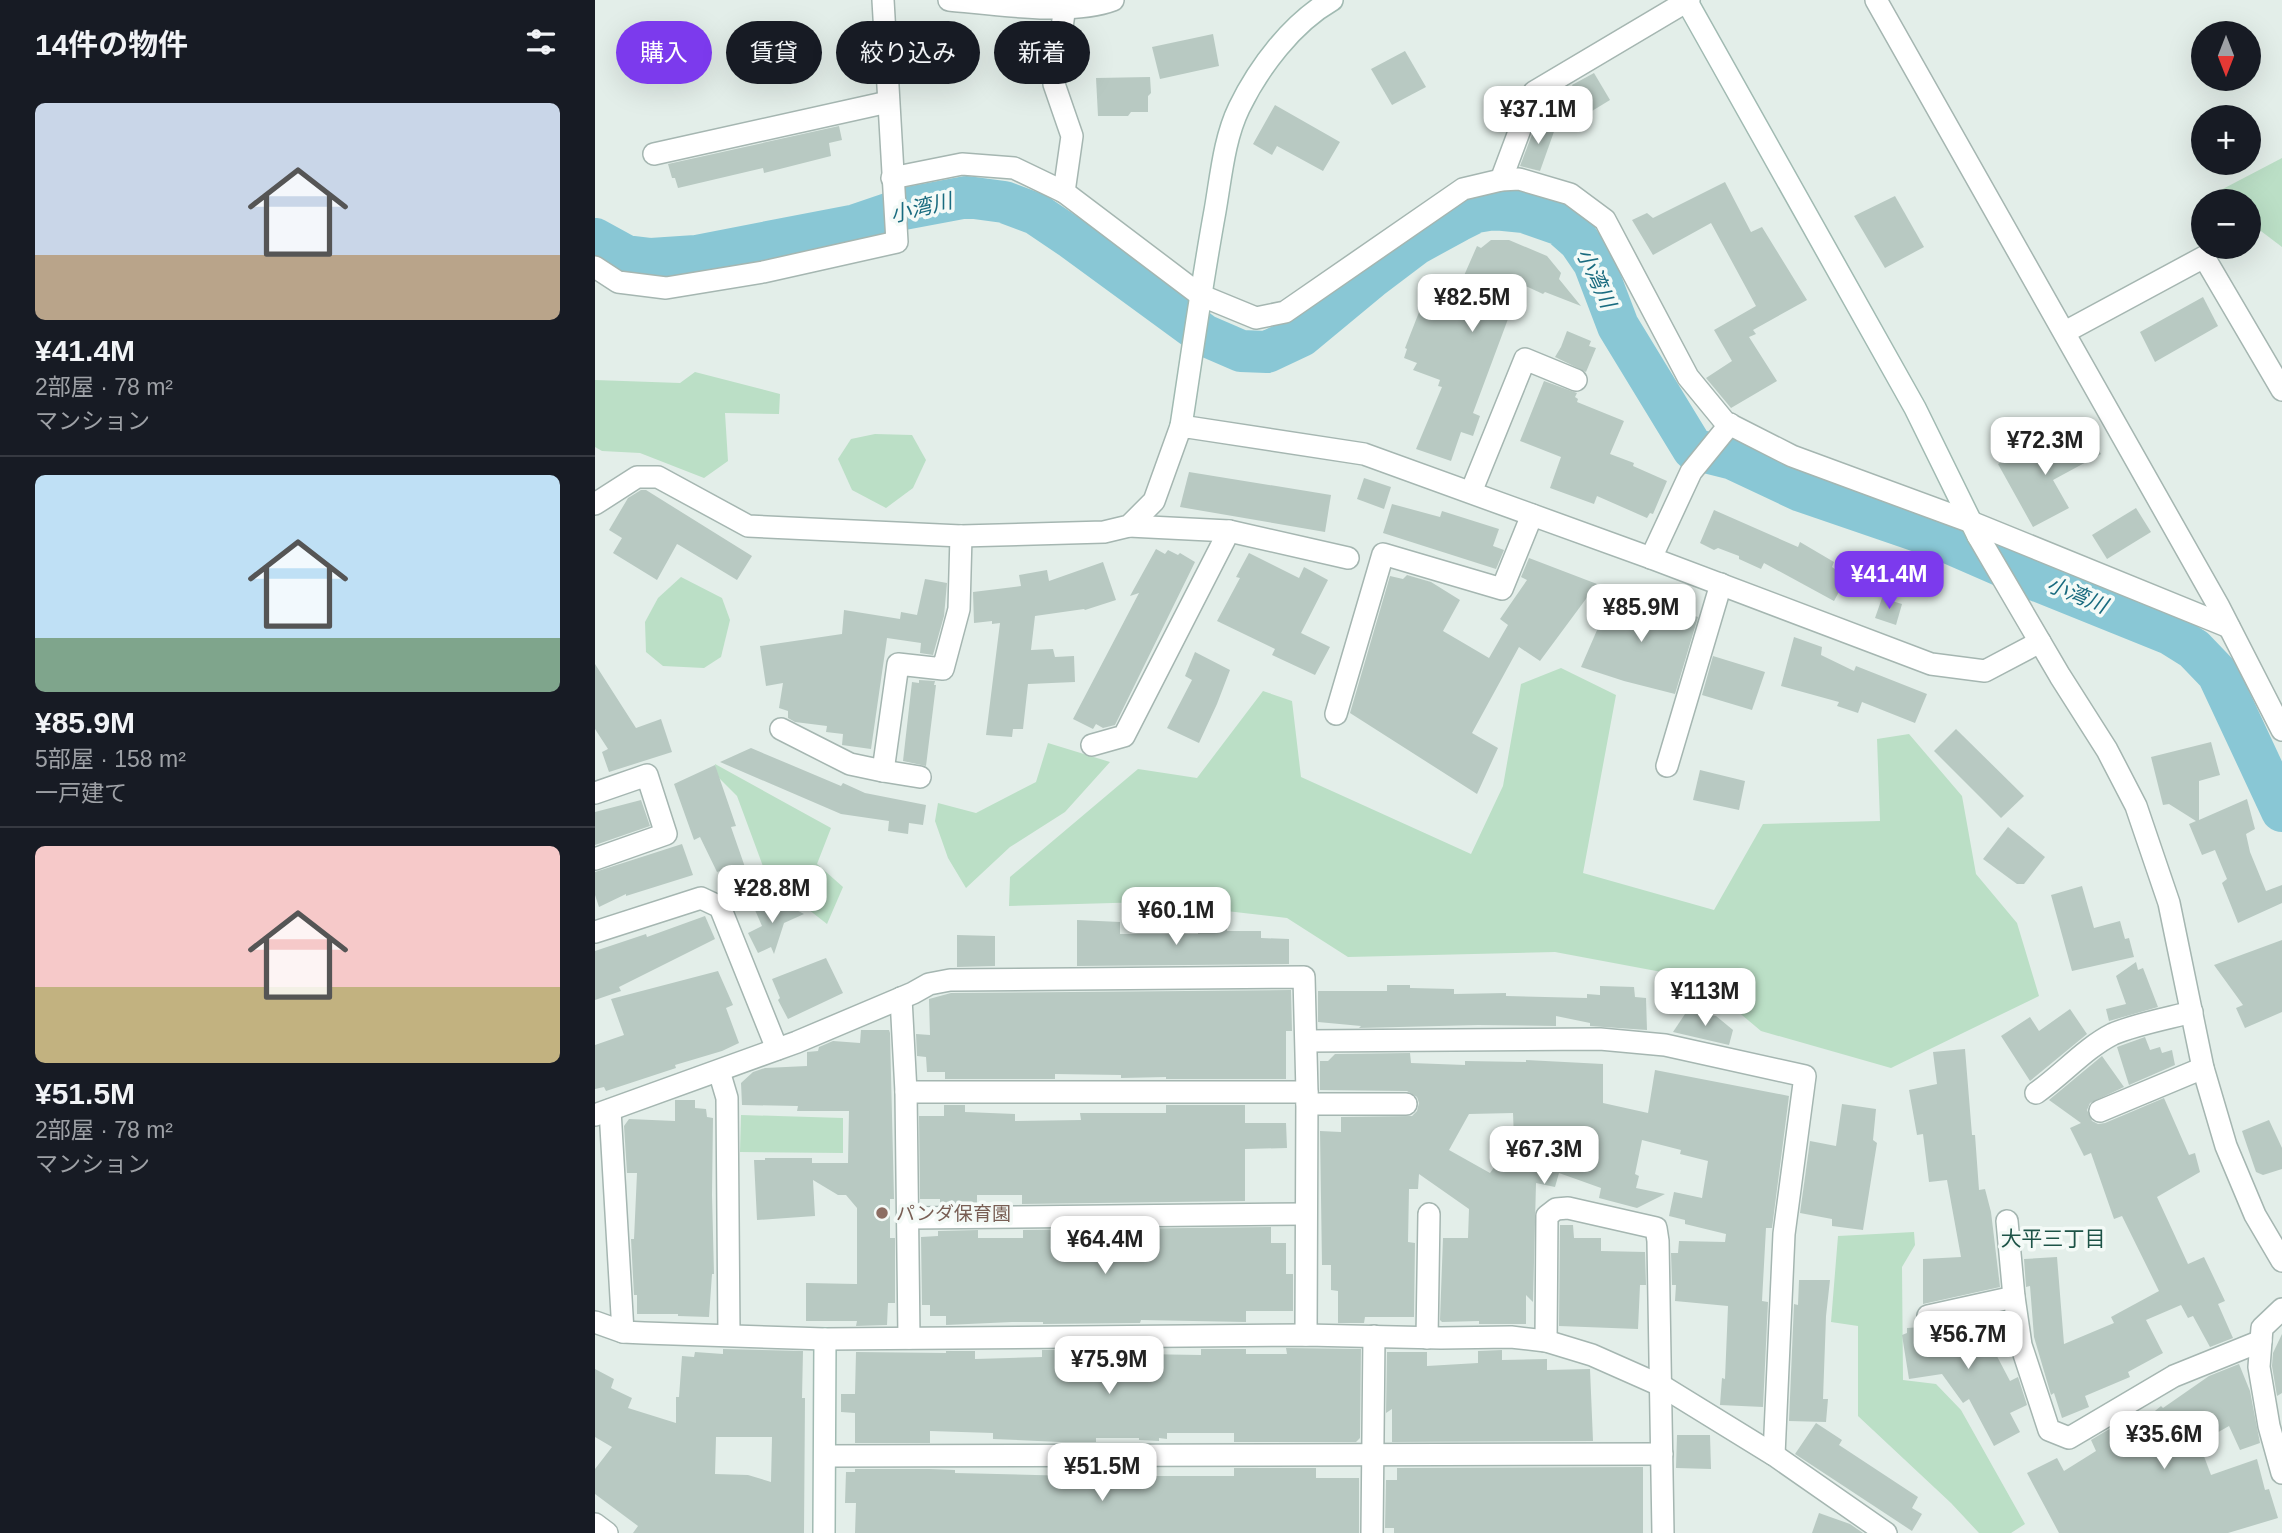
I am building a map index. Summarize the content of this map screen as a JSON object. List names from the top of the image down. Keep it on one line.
{"districts":["大平三丁目"],"water":["小湾川"],"places":["パンダ保育園"],"north":"bottom","page":{"heading":"14件の物件","map_buttons":["+","−"],"chip":["購入","賃貸","絞り込み","新着"],"list":[{"name":"¥41.4M","note":"2部屋 · 78 m² · マンション"},{"name":"¥85.9M","note":"5部屋 · 158 m² · 一戸建て"},{"name":"¥51.5M","note":"2部屋 · 78 m² · マンション"}],"price":["¥37.1M","¥82.5M","¥72.3M","¥41.4M","¥85.9M","¥28.8M","¥60.1M","¥113M","¥67.3M","¥64.4M","¥56.7M","¥75.9M","¥35.6M","¥51.5M"]}}
